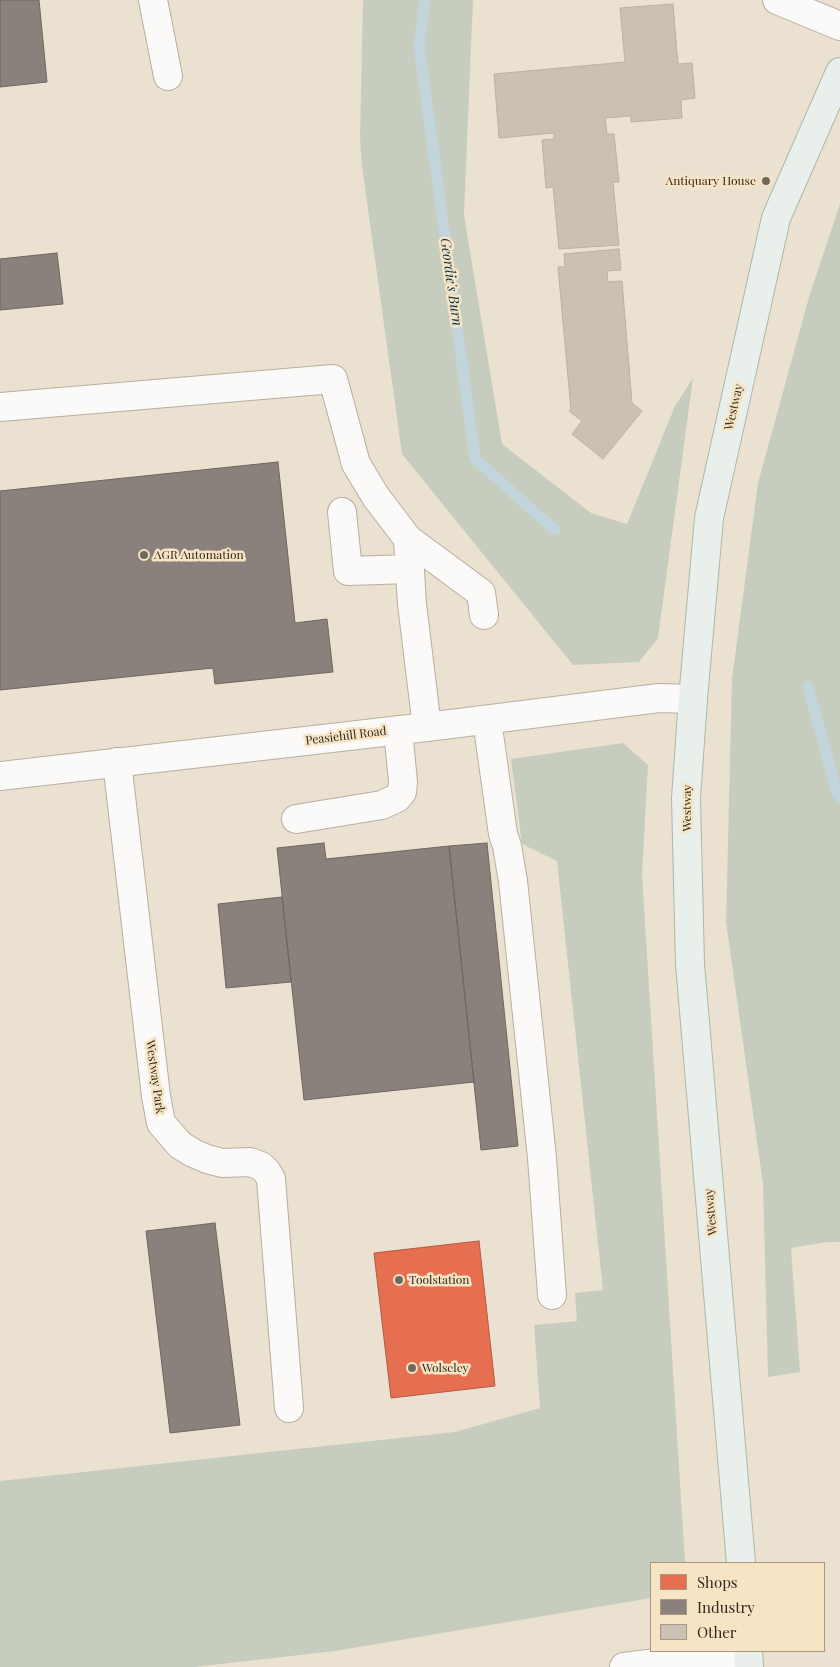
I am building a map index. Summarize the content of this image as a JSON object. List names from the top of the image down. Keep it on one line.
{"streets":{"main road":["Westway"],"street":["Peasiehill Road","Westway Park"]},"crossings":[["Westway","Peasiehill Road"],["Peasiehill Road","Westway Park"]],"water":["Geordie's Burn"],"places":["Antiquary House","AGR Automation","Toolstation","Wolseley"],"legend":["Shops","Industry","Other"]}
